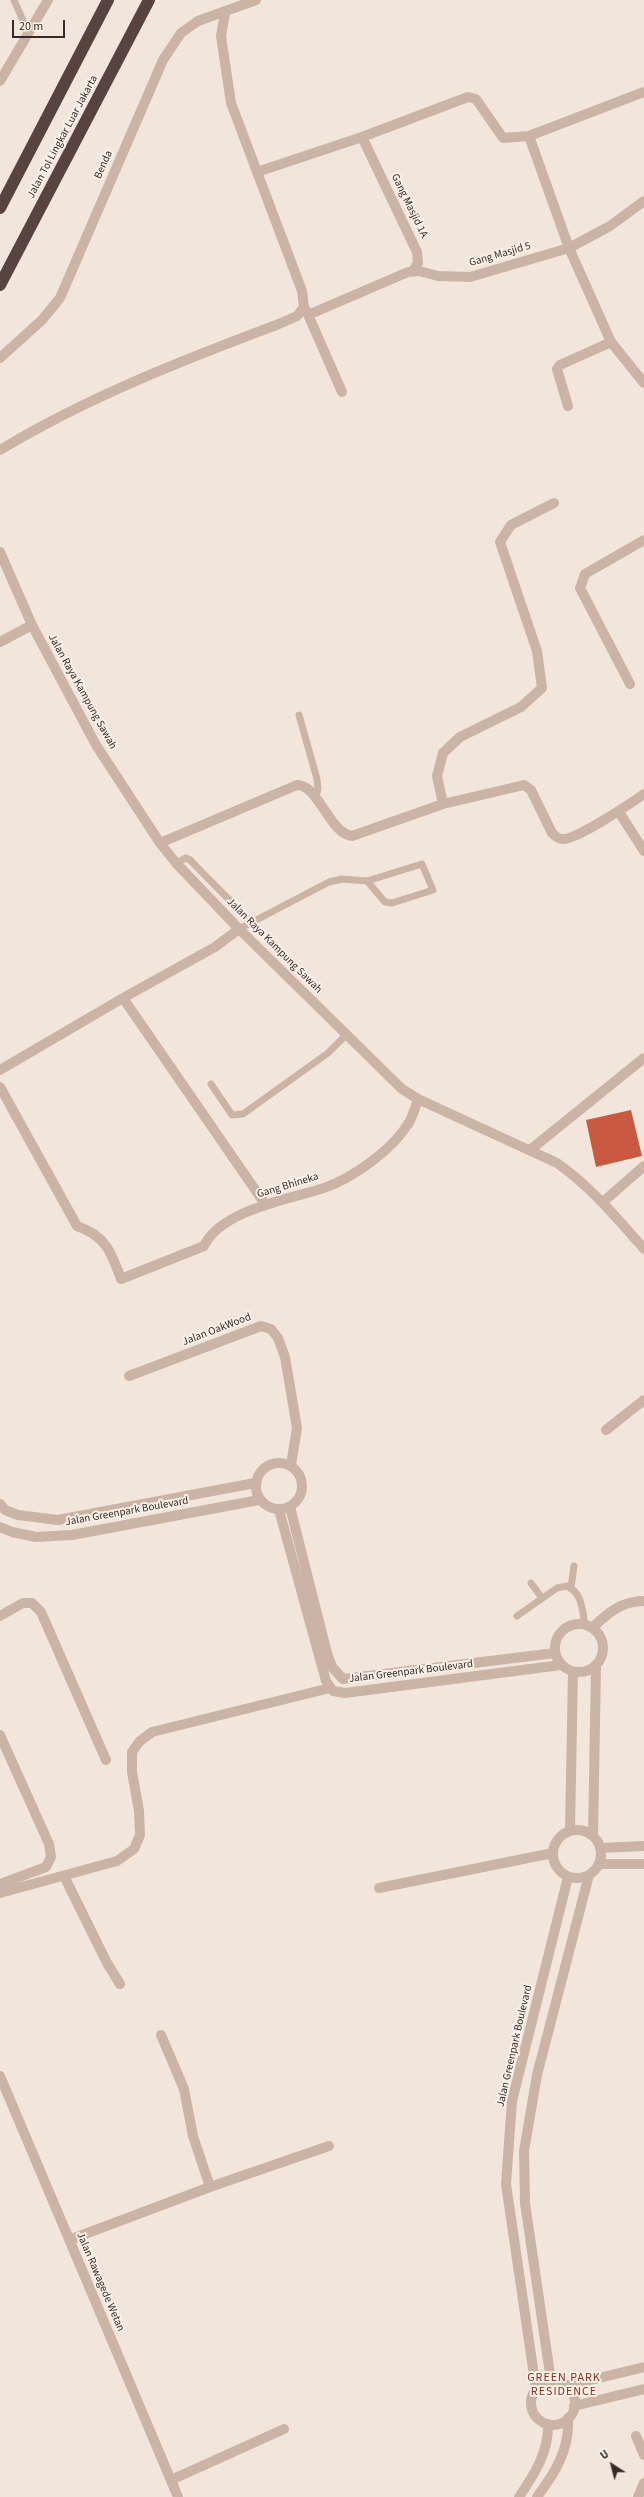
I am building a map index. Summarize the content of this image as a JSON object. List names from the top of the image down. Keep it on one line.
{"streets":{"highway":["Jalan Tol Lingkar Luar Jakarta"],"street":["Benda","Gang Masjid 1A","Gang Masjid 5","Jalan Raya Kampung Sawah","Gang Bhineka","Jalan OakWood","Jalan Greenpark Boulevard","Jalan Rawagede Wetan"]},"crossings":[["Gang Masjid 1A","Gang Masjid 5"],["Jalan Raya Kampung Sawah","Gang Bhineka"],["Jalan OakWood","Jalan Greenpark Boulevard"]],"districts":["GREEN PARK RESIDENCE"],"scale_bar":"20 m","north":"top left"}
